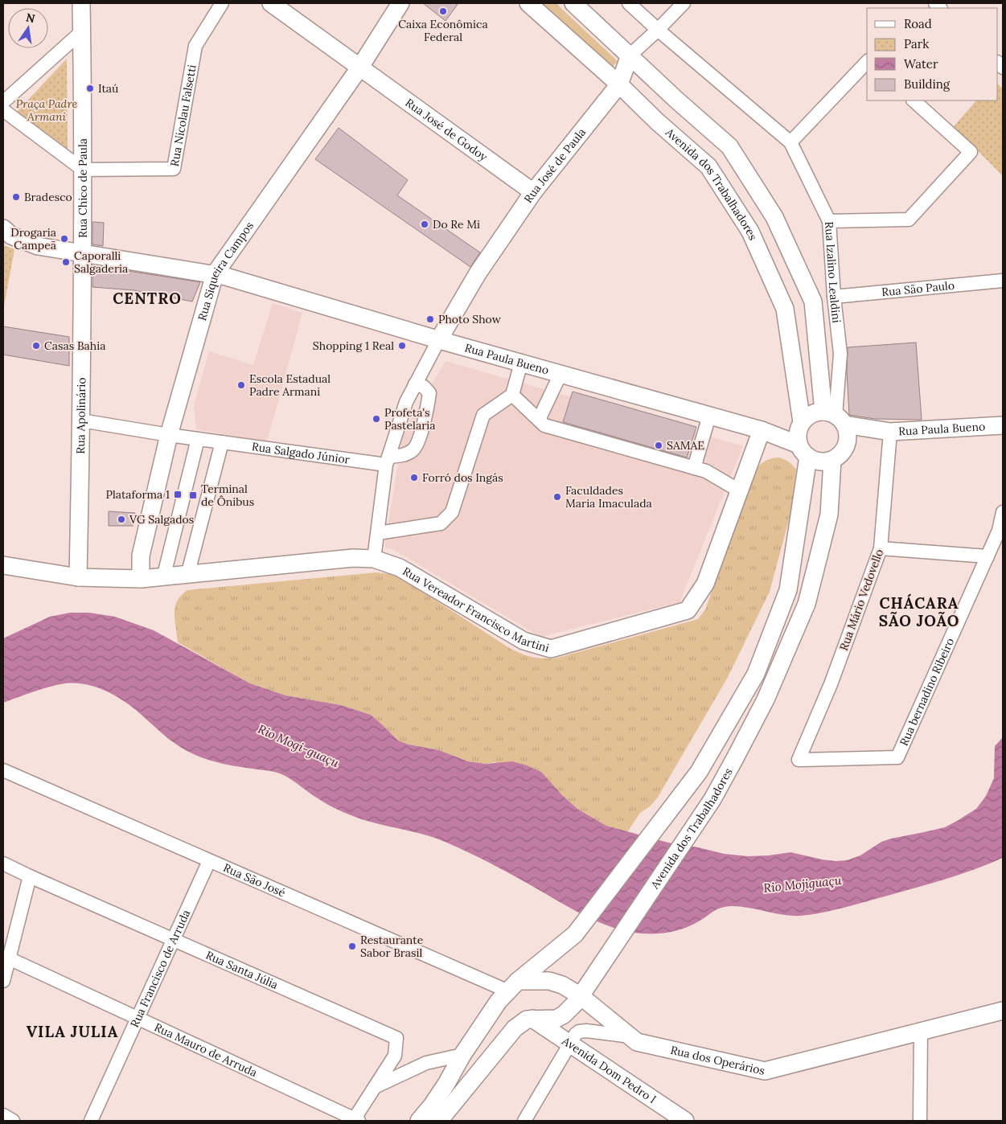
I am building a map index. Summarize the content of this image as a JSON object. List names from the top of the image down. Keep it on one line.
{"streets":{"main road":["Rua José de Godoy","Rua José de Paula","Avenida dos Trabalhadores","Rua Chico de Paula","Rua Siqueira Campos","Rua Paula Bueno","Rua Apolinário","Rua Vereador Francisco Martini","Rua dos Operários","Avenida Dom Pedro I"],"street":["Rua Nicolau Falsetti","Rua Izalino Lealdini","Rua São Paulo","Rua Salgado Júnior","Rua Mário Vedovello","Rua bernadino Ribeiro","Rua São José","Rua Santa Júlia","Rua Francisco de Arruda","Rua Mauro de Arruda"]},"crossings":[["Rua Nicolau Falsetti","Rua Chico de Paula"],["Rua José de Godoy","Rua José de Paula"],["Rua José de Godoy","Rua Siqueira Campos"],["Rua José de Paula","Avenida dos Trabalhadores"],["Rua José de Paula","Rua Izalino Lealdini"],["Rua José de Paula","Rua Paula Bueno"],["Avenida dos Trabalhadores","Rua Izalino Lealdini"],["Avenida dos Trabalhadores","Rua Paula Bueno"],["Avenida dos Trabalhadores","Rua dos Operários"],["Avenida dos Trabalhadores","Avenida Dom Pedro I"],["Rua Chico de Paula","Rua Paula Bueno"],["Rua Chico de Paula","Rua Apolinário"],["Rua Siqueira Campos","Rua Paula Bueno"],["Rua Siqueira Campos","Rua Salgado Júnior"],["Rua Siqueira Campos","Rua Vereador Francisco Martini"],["Rua Izalino Lealdini","Rua São Paulo"],["Rua Izalino Lealdini","Rua Paula Bueno"],["Rua Paula Bueno","Rua Apolinário"],["Rua Paula Bueno","Rua Mário Vedovello"],["Rua Paula Bueno","Rua Vereador Francisco Martini"],["Rua Apolinário","Rua Salgado Júnior"],["Rua Apolinário","Rua Vereador Francisco Martini"],["Rua Mário Vedovello","Rua bernadino Ribeiro"],["Rua São José","Rua Francisco de Arruda"],["Rua São José","Rua dos Operários"],["Rua Santa Júlia","Rua Francisco de Arruda"],["Rua Santa Júlia","Rua Mauro de Arruda"],["Rua Francisco de Arruda","Rua Mauro de Arruda"]],"districts":["CENTRO","CHÁCARA SÃO JOÃO","VILA JULIA"],"water":["Rio Mogi-guaçu","Rio Mojiguaçu"],"parks":["Praça Padre Armani"],"places":{"other":["Caixa Econômica Federal","Itaú","Bradesco","Do Re Mi","Drogaria Campeã","Caporalli Salgaderia","Photo Show","Casas Bahia","Shopping 1 Real","Escola Estadual Padre Armani","Profeta's Pastelaria","SAMAE","Forró dos Ingás","Faculdades Maria Imaculada","VG Salgados","Restaurante Sabor Brasil"],"transit":["Plataforma 1","Terminal de Ônibus"]},"legend":["Road","Park","Water","Building"],"north":"top"}
